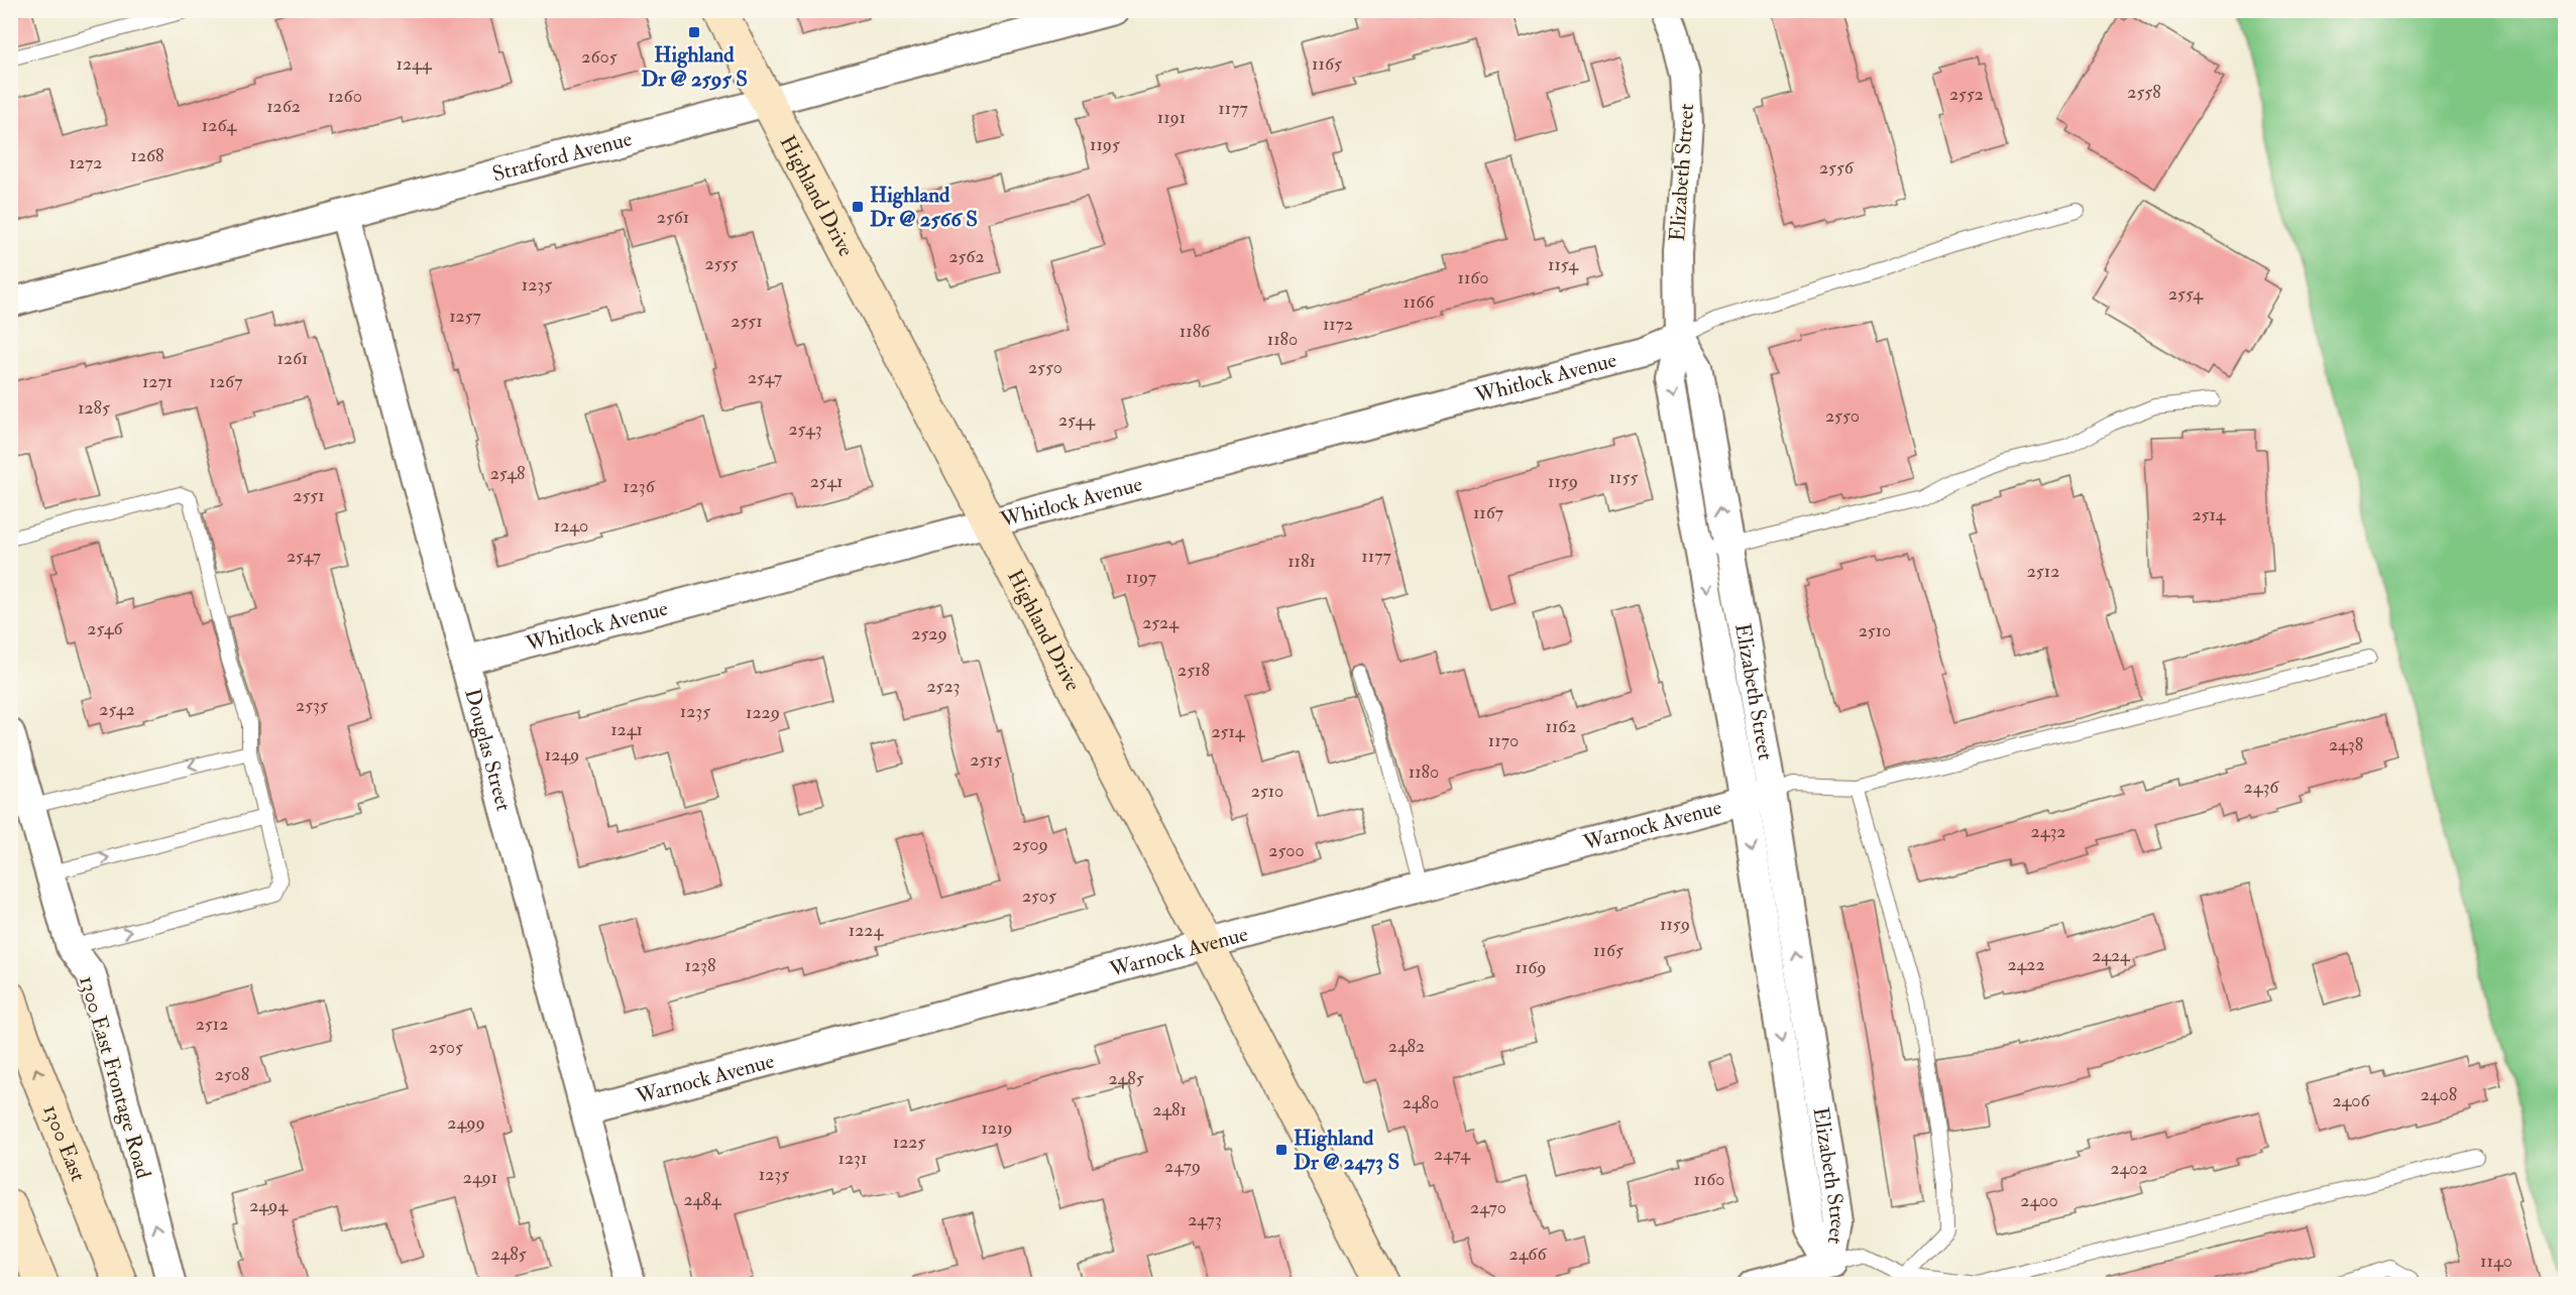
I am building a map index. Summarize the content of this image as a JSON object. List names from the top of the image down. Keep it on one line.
{"streets":{"street":["Stratford Avenue","Elizabeth Street","Highland Drive","Whitlock Avenue","Douglas Street","Warnock Avenue","1300 East Frontage Road","1300 East"]},"crossings":[["Stratford Avenue","Highland Drive"],["Stratford Avenue","Douglas Street"],["Elizabeth Street","Whitlock Avenue"],["Elizabeth Street","Warnock Avenue"],["Highland Drive","Whitlock Avenue"],["Highland Drive","Warnock Avenue"],["Whitlock Avenue","Douglas Street"],["Douglas Street","Warnock Avenue"]],"one_way":["1300 East Frontage Road","1300 East"],"places":{"transit":["Highland Dr @ 2595 S","Highland Dr @ 2566 S","Highland Dr @ 2473 S"]},"house_numbers":["2605","1244","1165","2558","2552","1260","1262","1177","1191","1264","1195","1268","1272","2556","2561","2562","2555","1154","1160","1235","2554","1166","1257","2551","1172","1186","1180","1261","2550","2547","1271","1267","1285","2550","2544","2543","2548","1155","2541","1159","1236","2551","1167","2514","1240","2547","1177","1181","2512","1197","2524","2546","2510","2529","2518","2523","2535","2542","1235","1229","1162","1241","2514","1170","2438","1249","2515","1180","2436","2510","2432","2509","2500","2505","1159","1224","1165","2424","2422","1238","1169","2512","2482","2505","2508","2485","2408","2406","2480","2481","2499","1219","1225","2474","1231","2479","2402","1235","2491","1160","2484","2400","2494","2470","2473","2485","2466","1140"]}
